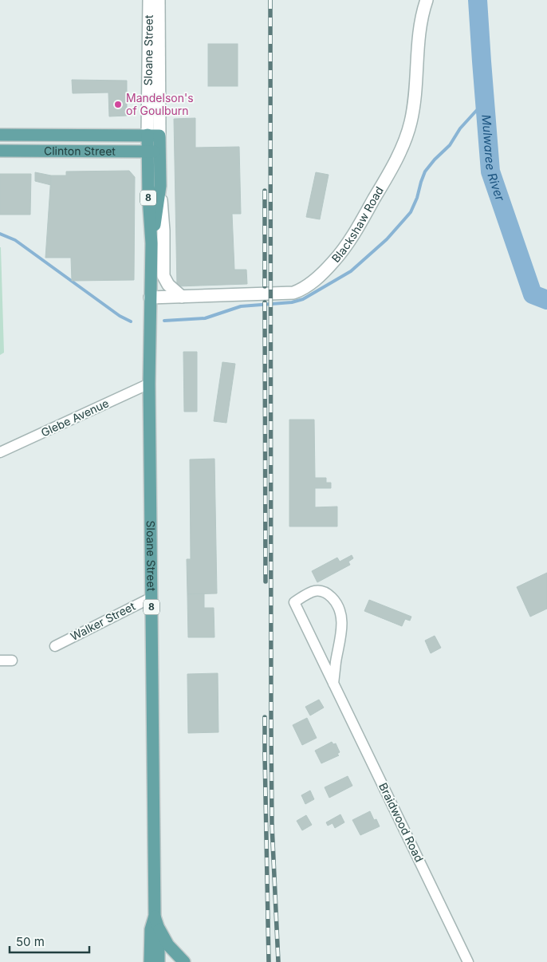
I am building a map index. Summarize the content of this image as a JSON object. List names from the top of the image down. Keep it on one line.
{"streets":{"main road":["Sloane Street","Clinton Street","8"],"street":["Blackshaw Road","Glebe Avenue","Walker Street","Braidwood Road"]},"crossings":[["Sloane Street","Clinton Street"],["Sloane Street","8"],["Sloane Street","Blackshaw Road"],["Sloane Street","Glebe Avenue"],["Sloane Street","Walker Street"]],"water":["Mulwaree River"],"places":["Mandelson's of Goulburn"],"scale_bar":"50 m"}
